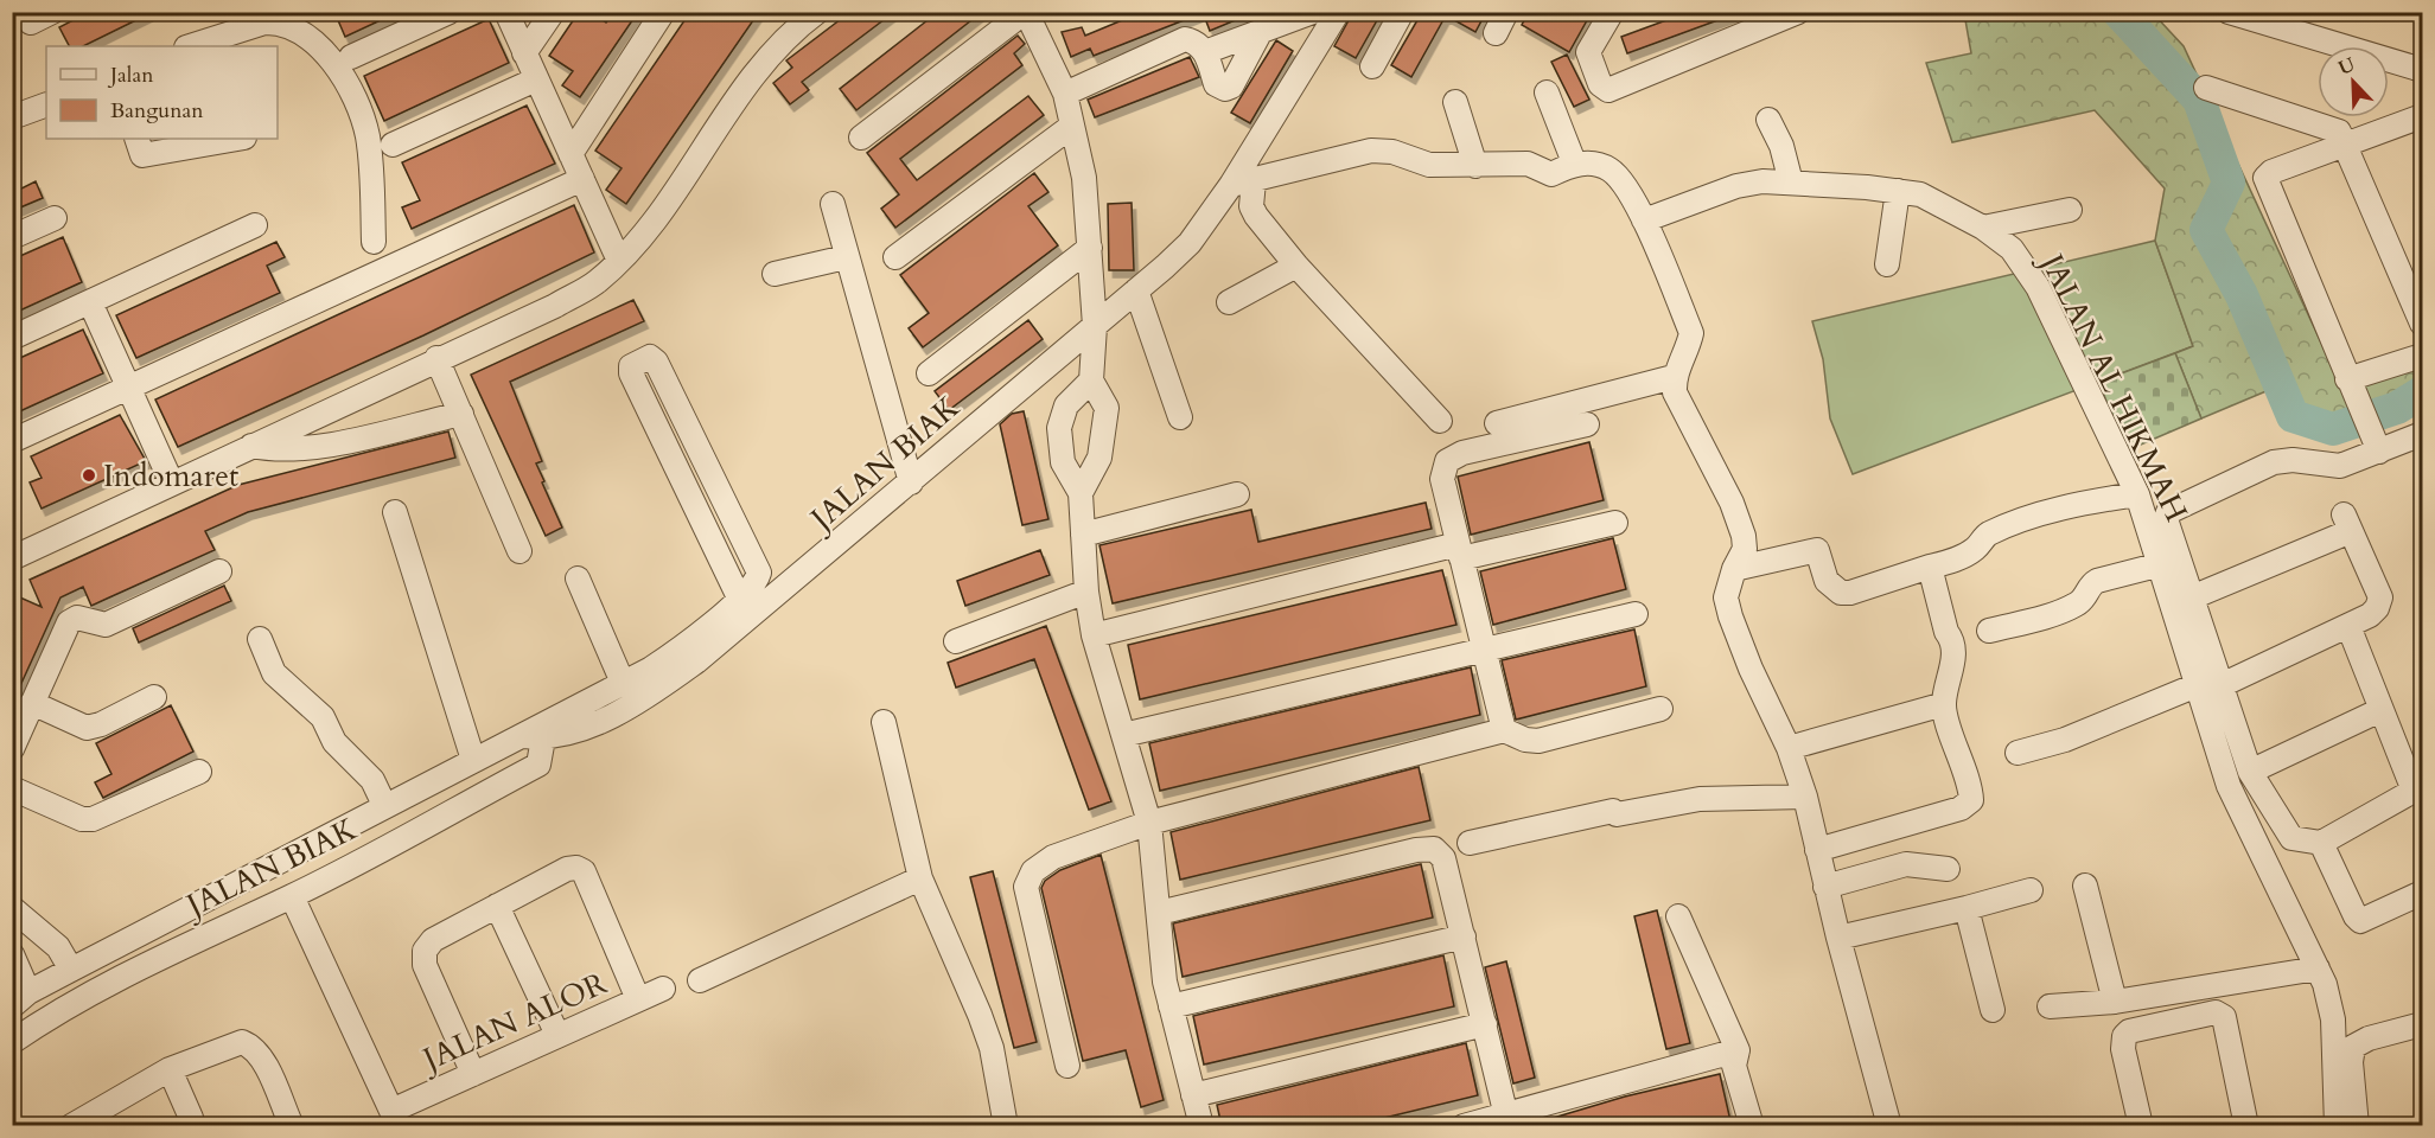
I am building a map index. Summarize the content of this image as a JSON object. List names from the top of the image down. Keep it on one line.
{"streets":{"street":["JALAN AL HIKMAH","JALAN BIAK","JALAN ALOR"]},"places":["Indomaret"],"legend":["Jalan","Bangunan"],"north":"top left"}
